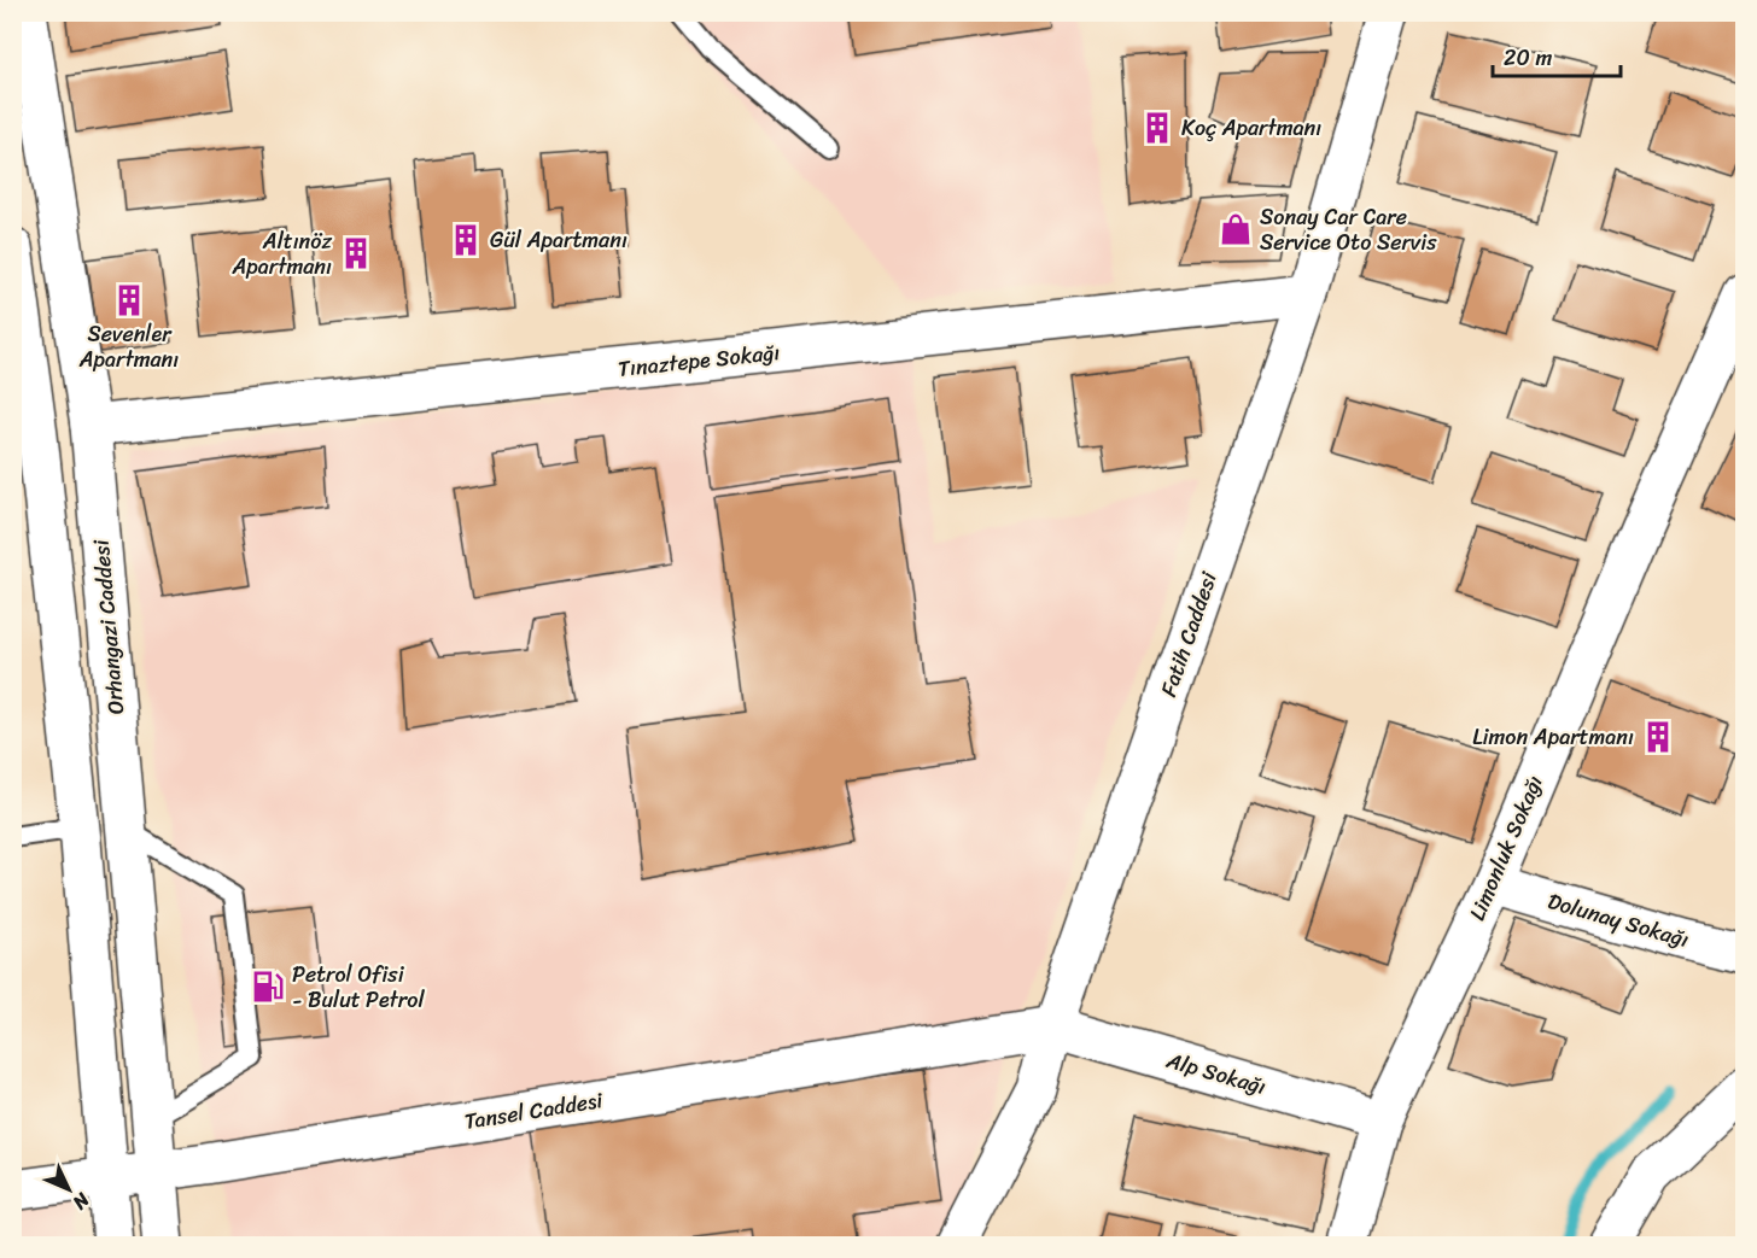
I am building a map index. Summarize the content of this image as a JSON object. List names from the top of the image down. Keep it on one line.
{"streets":{"street":["Tınaztepe Sokağı","Orhangazi Caddesi","Fatih Caddesi","Limonluk Sokağı","Dolunay Sokağı","Alp Sokağı","Tansel Caddesi"]},"crossings":[["Tınaztepe Sokağı","Orhangazi Caddesi"],["Tınaztepe Sokağı","Fatih Caddesi"],["Orhangazi Caddesi","Tansel Caddesi"],["Fatih Caddesi","Alp Sokağı"],["Fatih Caddesi","Tansel Caddesi"],["Limonluk Sokağı","Dolunay Sokağı"],["Limonluk Sokağı","Alp Sokağı"],["Alp Sokağı","Tansel Caddesi"]],"places":{"building":["Koç Apartmanı","Gül Apartmanı","Altınöz Apartmanı","Sevenler Apartmanı","Limon Apartmanı"],"shop":["Sonay Car Care Service Oto Servis"],"fuel station":["Petrol Ofisi - Bulut Petrol"]},"scale_bar":"20 m","north":"bottom right"}
